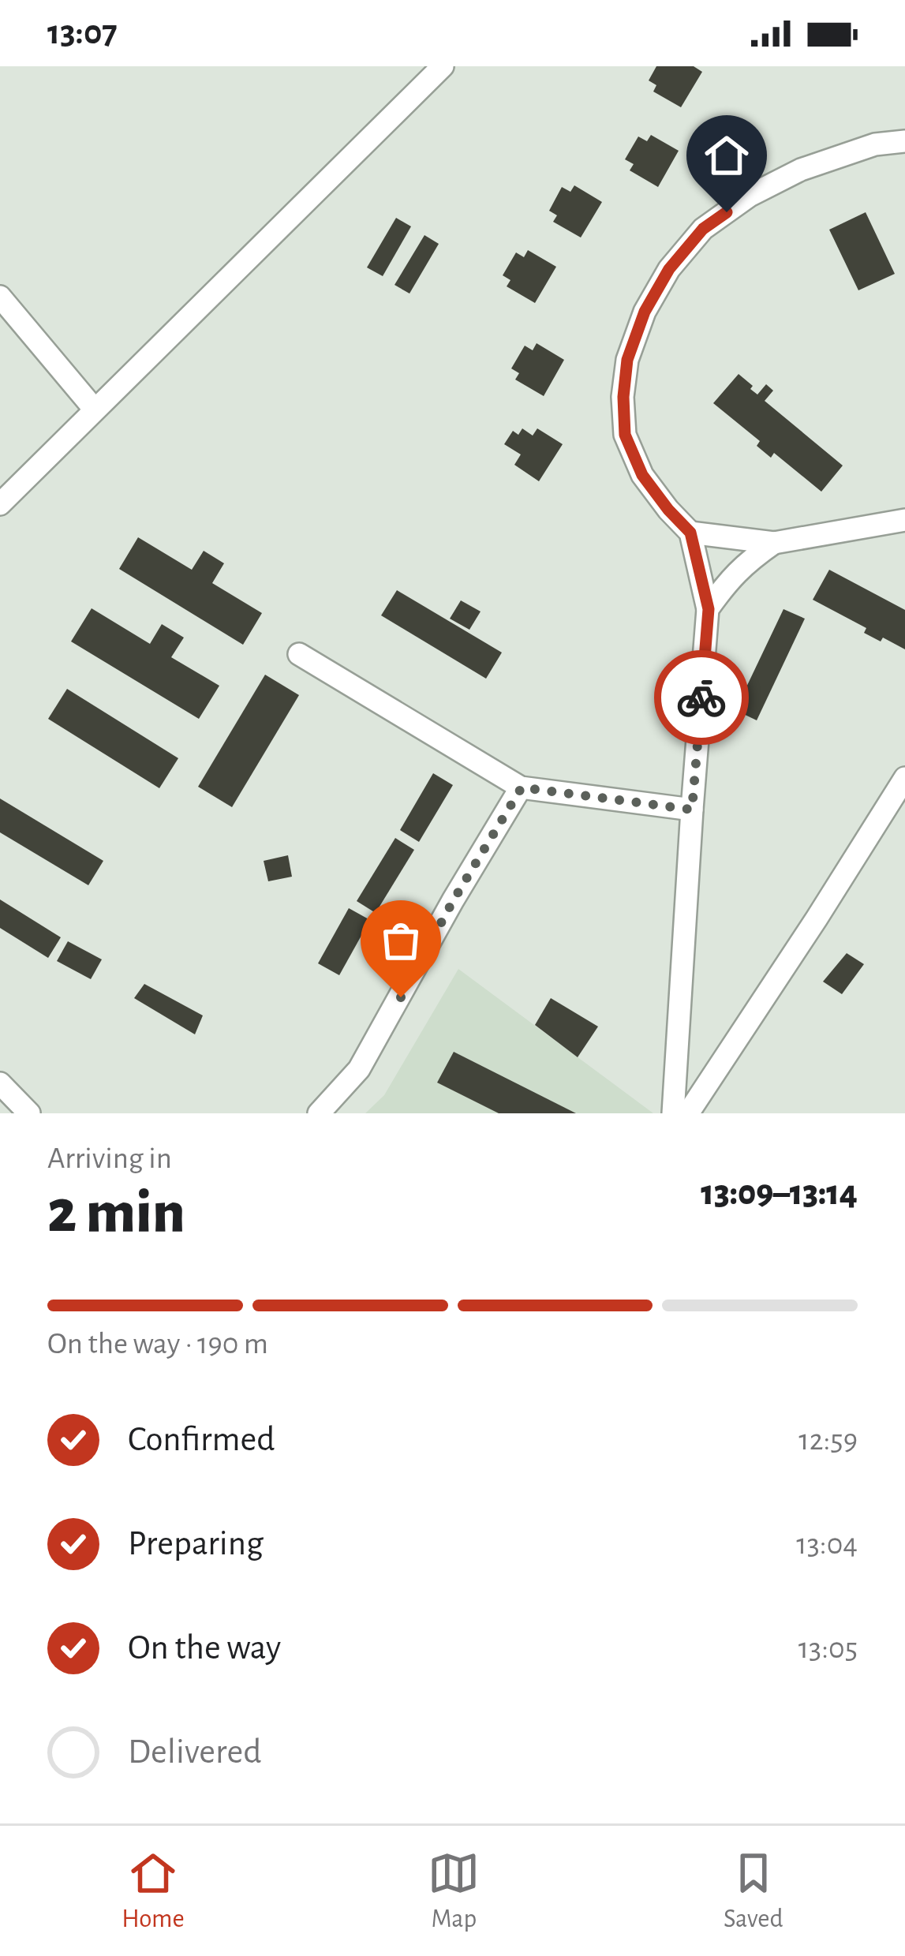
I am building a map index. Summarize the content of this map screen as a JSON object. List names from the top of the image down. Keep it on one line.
{"page":{"status":"13:07","heading":["2 min","Arriving in","13:09–13:14"],"bar":"On the way · 190 m","list":[["Confirmed","12:59"],["Preparing","13:04"],["On the way","13:05"],"Delivered"],"tabs":["Home","Map","Saved"]}}
